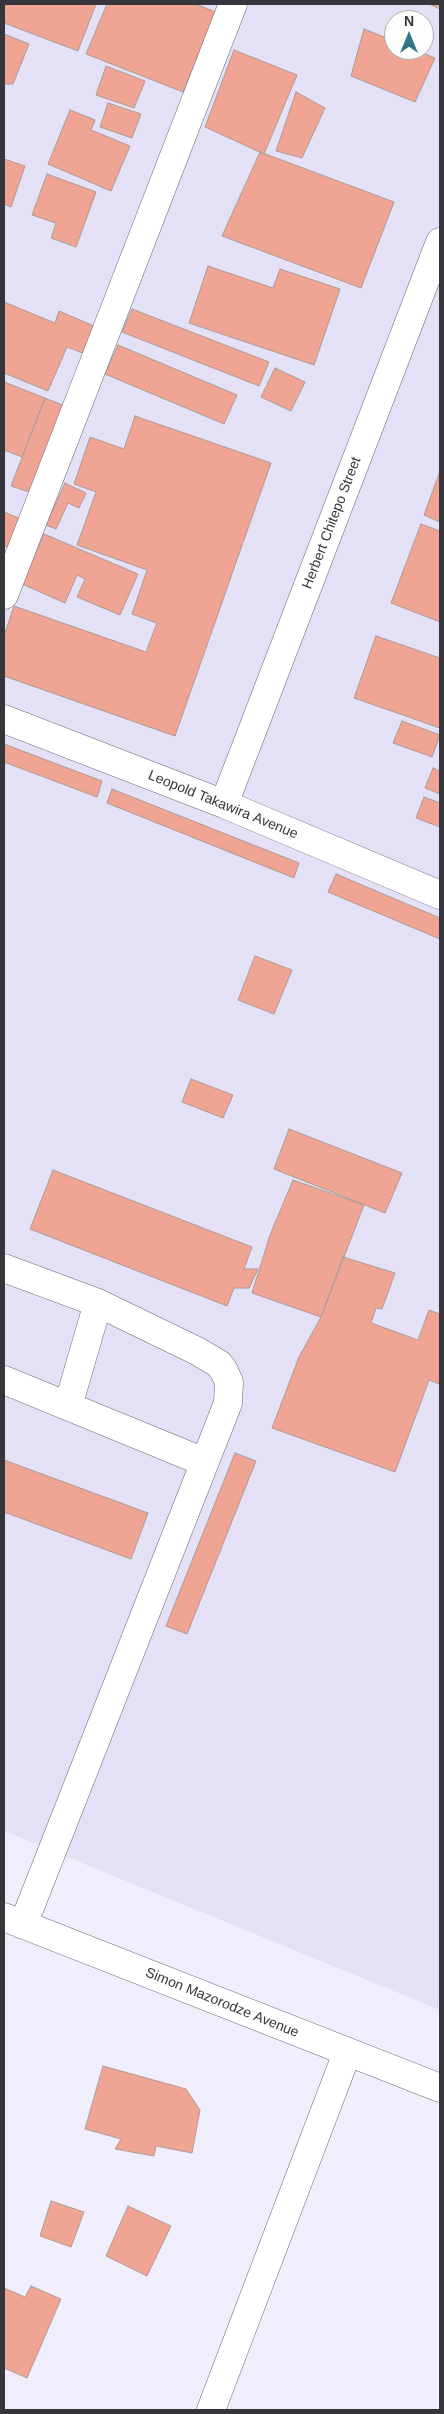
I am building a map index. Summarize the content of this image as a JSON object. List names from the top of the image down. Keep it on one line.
{"streets":{"street":["Herbert Chitepo Street","Leopold Takawira Avenue","Simon Mazorodze Avenue"]},"crossings":[["Herbert Chitepo Street","Leopold Takawira Avenue"]],"north":"top"}
